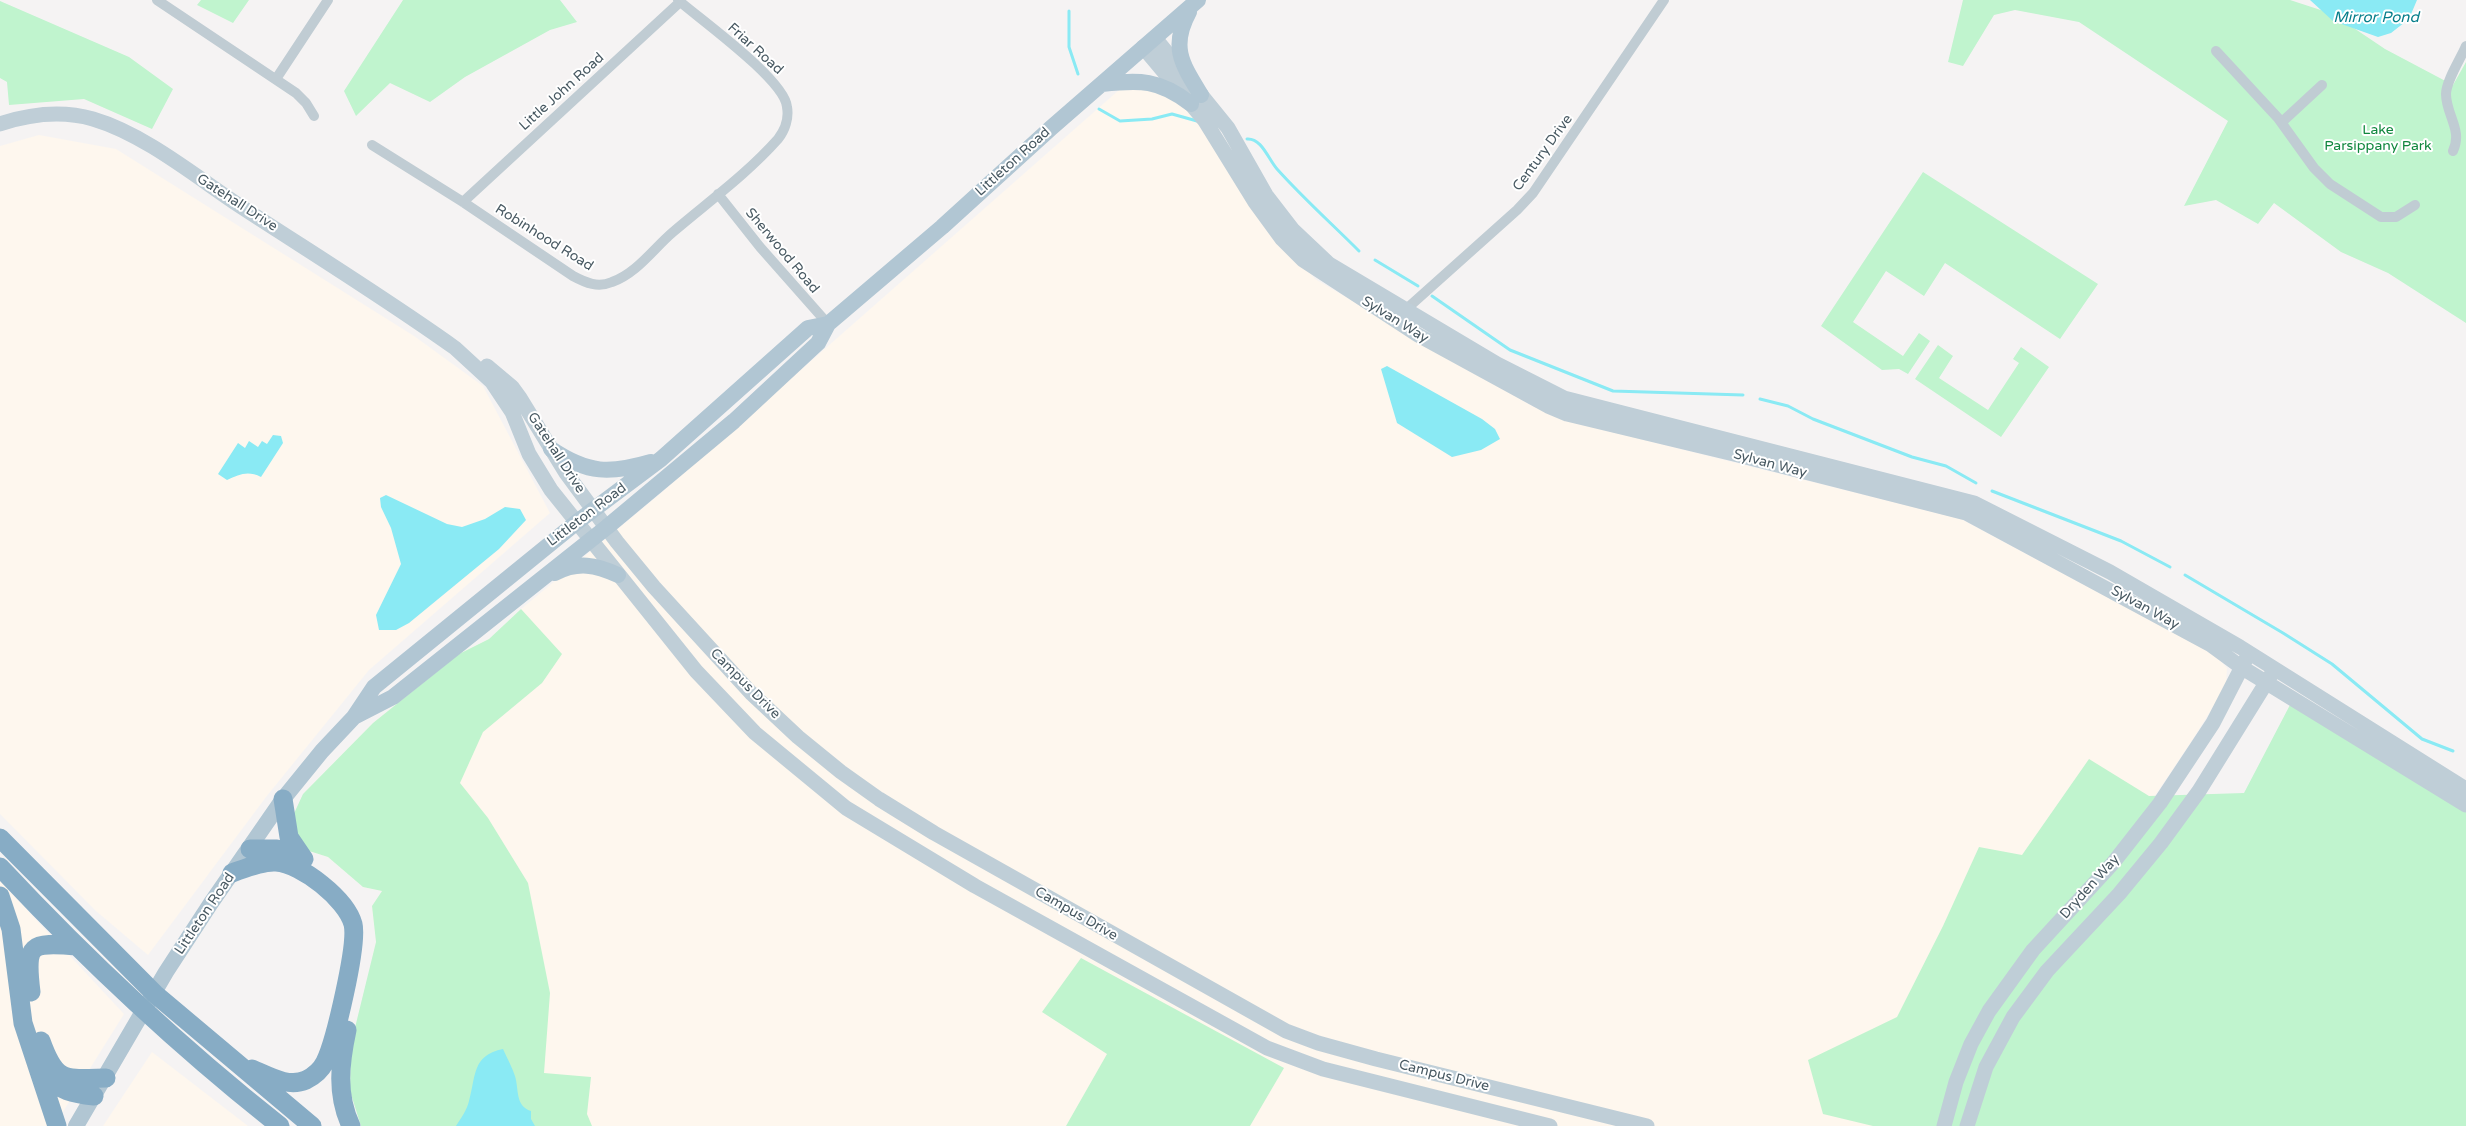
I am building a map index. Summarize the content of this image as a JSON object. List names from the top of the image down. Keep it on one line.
{"streets":{"main road":["Littleton Road"],"street":["Friar Road","Little John Road","Century Drive","Gatehall Drive","Robinhood Road","Sherwood Road","Sylvan Way","Campus Drive","Dryden Way"]},"crossings":[["Friar Road","Little John Road"],["Friar Road","Robinhood Road"],["Friar Road","Sherwood Road"],["Little John Road","Robinhood Road"],["Century Drive","Sylvan Way"],["Littleton Road","Gatehall Drive"],["Littleton Road","Sherwood Road"],["Littleton Road","Sylvan Way"],["Littleton Road","Campus Drive"],["Gatehall Drive","Campus Drive"],["Robinhood Road","Sherwood Road"],["Sylvan Way","Dryden Way"]],"water":["Mirror Pond"],"parks":["Lake Parsippany Park"]}
